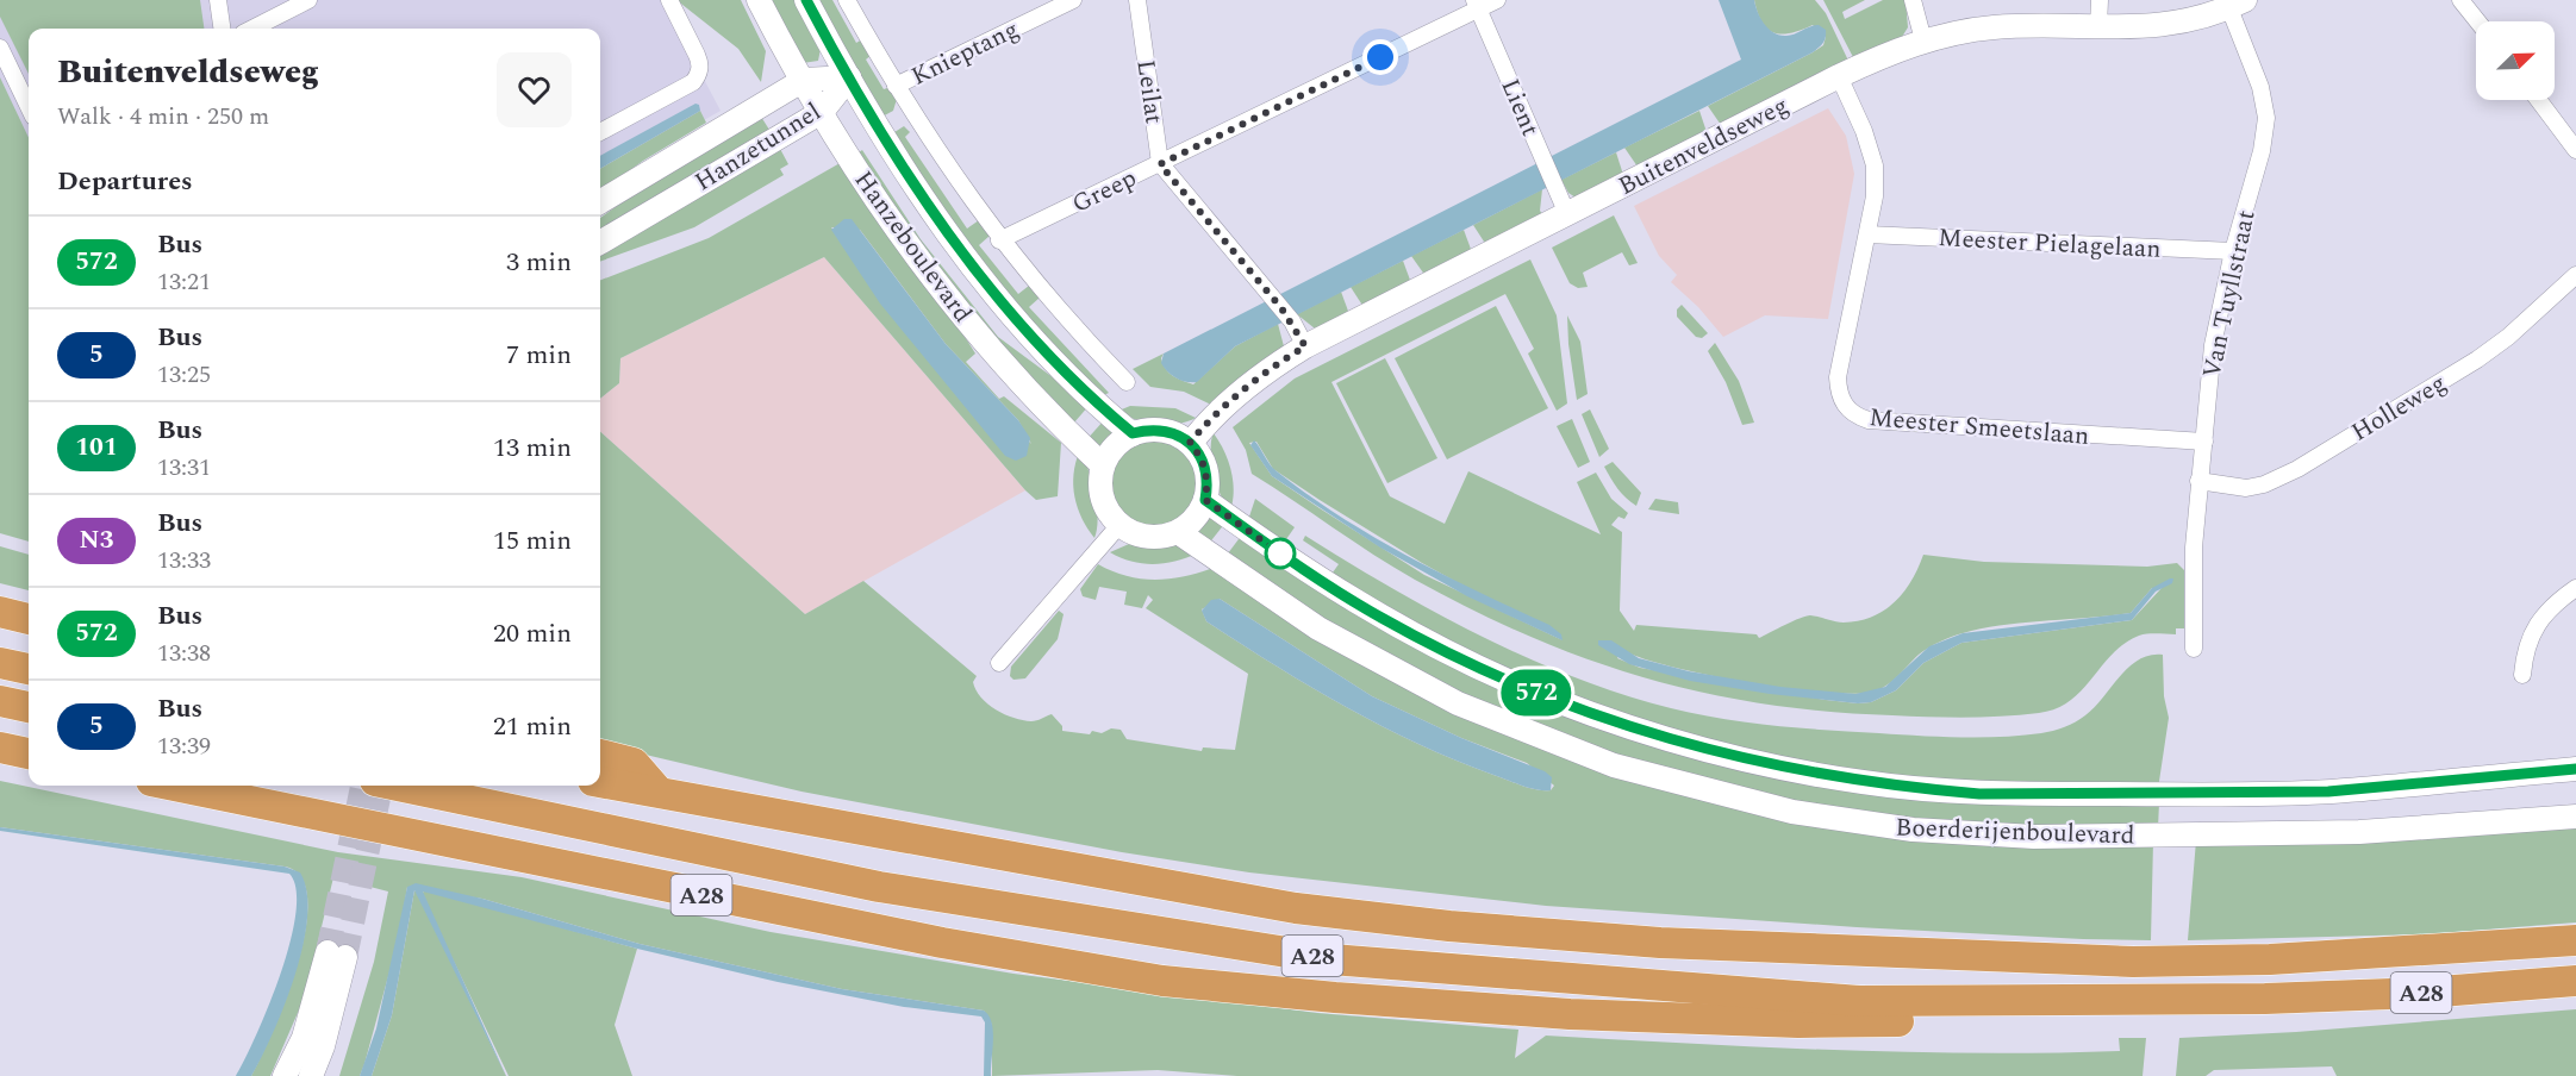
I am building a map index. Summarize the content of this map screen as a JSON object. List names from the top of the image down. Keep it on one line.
{"streets":{"highway":["A28"],"main road":["Buitenveldseweg","Hanzetunnel","Hanzeboulevard","Boerderijenboulevard"],"street":["Knieptang","Leilat","Lient","Greep","Meester Pielagelaan","Van Tuyllstraat","Holleweg","Meester Smeetslaan"]},"crossings":[["Leilat","Greep"],["Lient","Buitenveldseweg"],["Lient","Greep"],["Buitenveldseweg","Hanzeboulevard"],["Buitenveldseweg","Van Tuyllstraat"],["Buitenveldseweg","Meester Smeetslaan"],["Buitenveldseweg","Boerderijenboulevard"],["Hanzetunnel","Hanzeboulevard"],["Meester Pielagelaan","Van Tuyllstraat"],["Meester Pielagelaan","Meester Smeetslaan"],["Hanzeboulevard","Boerderijenboulevard"],["Van Tuyllstraat","Holleweg"],["Van Tuyllstraat","Meester Smeetslaan"]],"lines":["bus line 572"],"north":"top right","page":{"on_map":"572","heading":[["Buitenveldseweg","Walk · 4 min · 250 m"],"Departures"],"list":[{"mark":"572","name":"Bus","note":"13:21","value":"3 min"},{"mark":"5","name":"Bus","note":"13:25","value":"7 min"},{"mark":"101","name":"Bus","note":"13:31","value":"13 min"},{"mark":"N3","name":"Bus","note":"13:33","value":"15 min"},{"mark":"572","name":"Bus","note":"13:38","value":"20 min"},{"mark":"5","name":"Bus","note":"13:39","value":"21 min"}]}}
